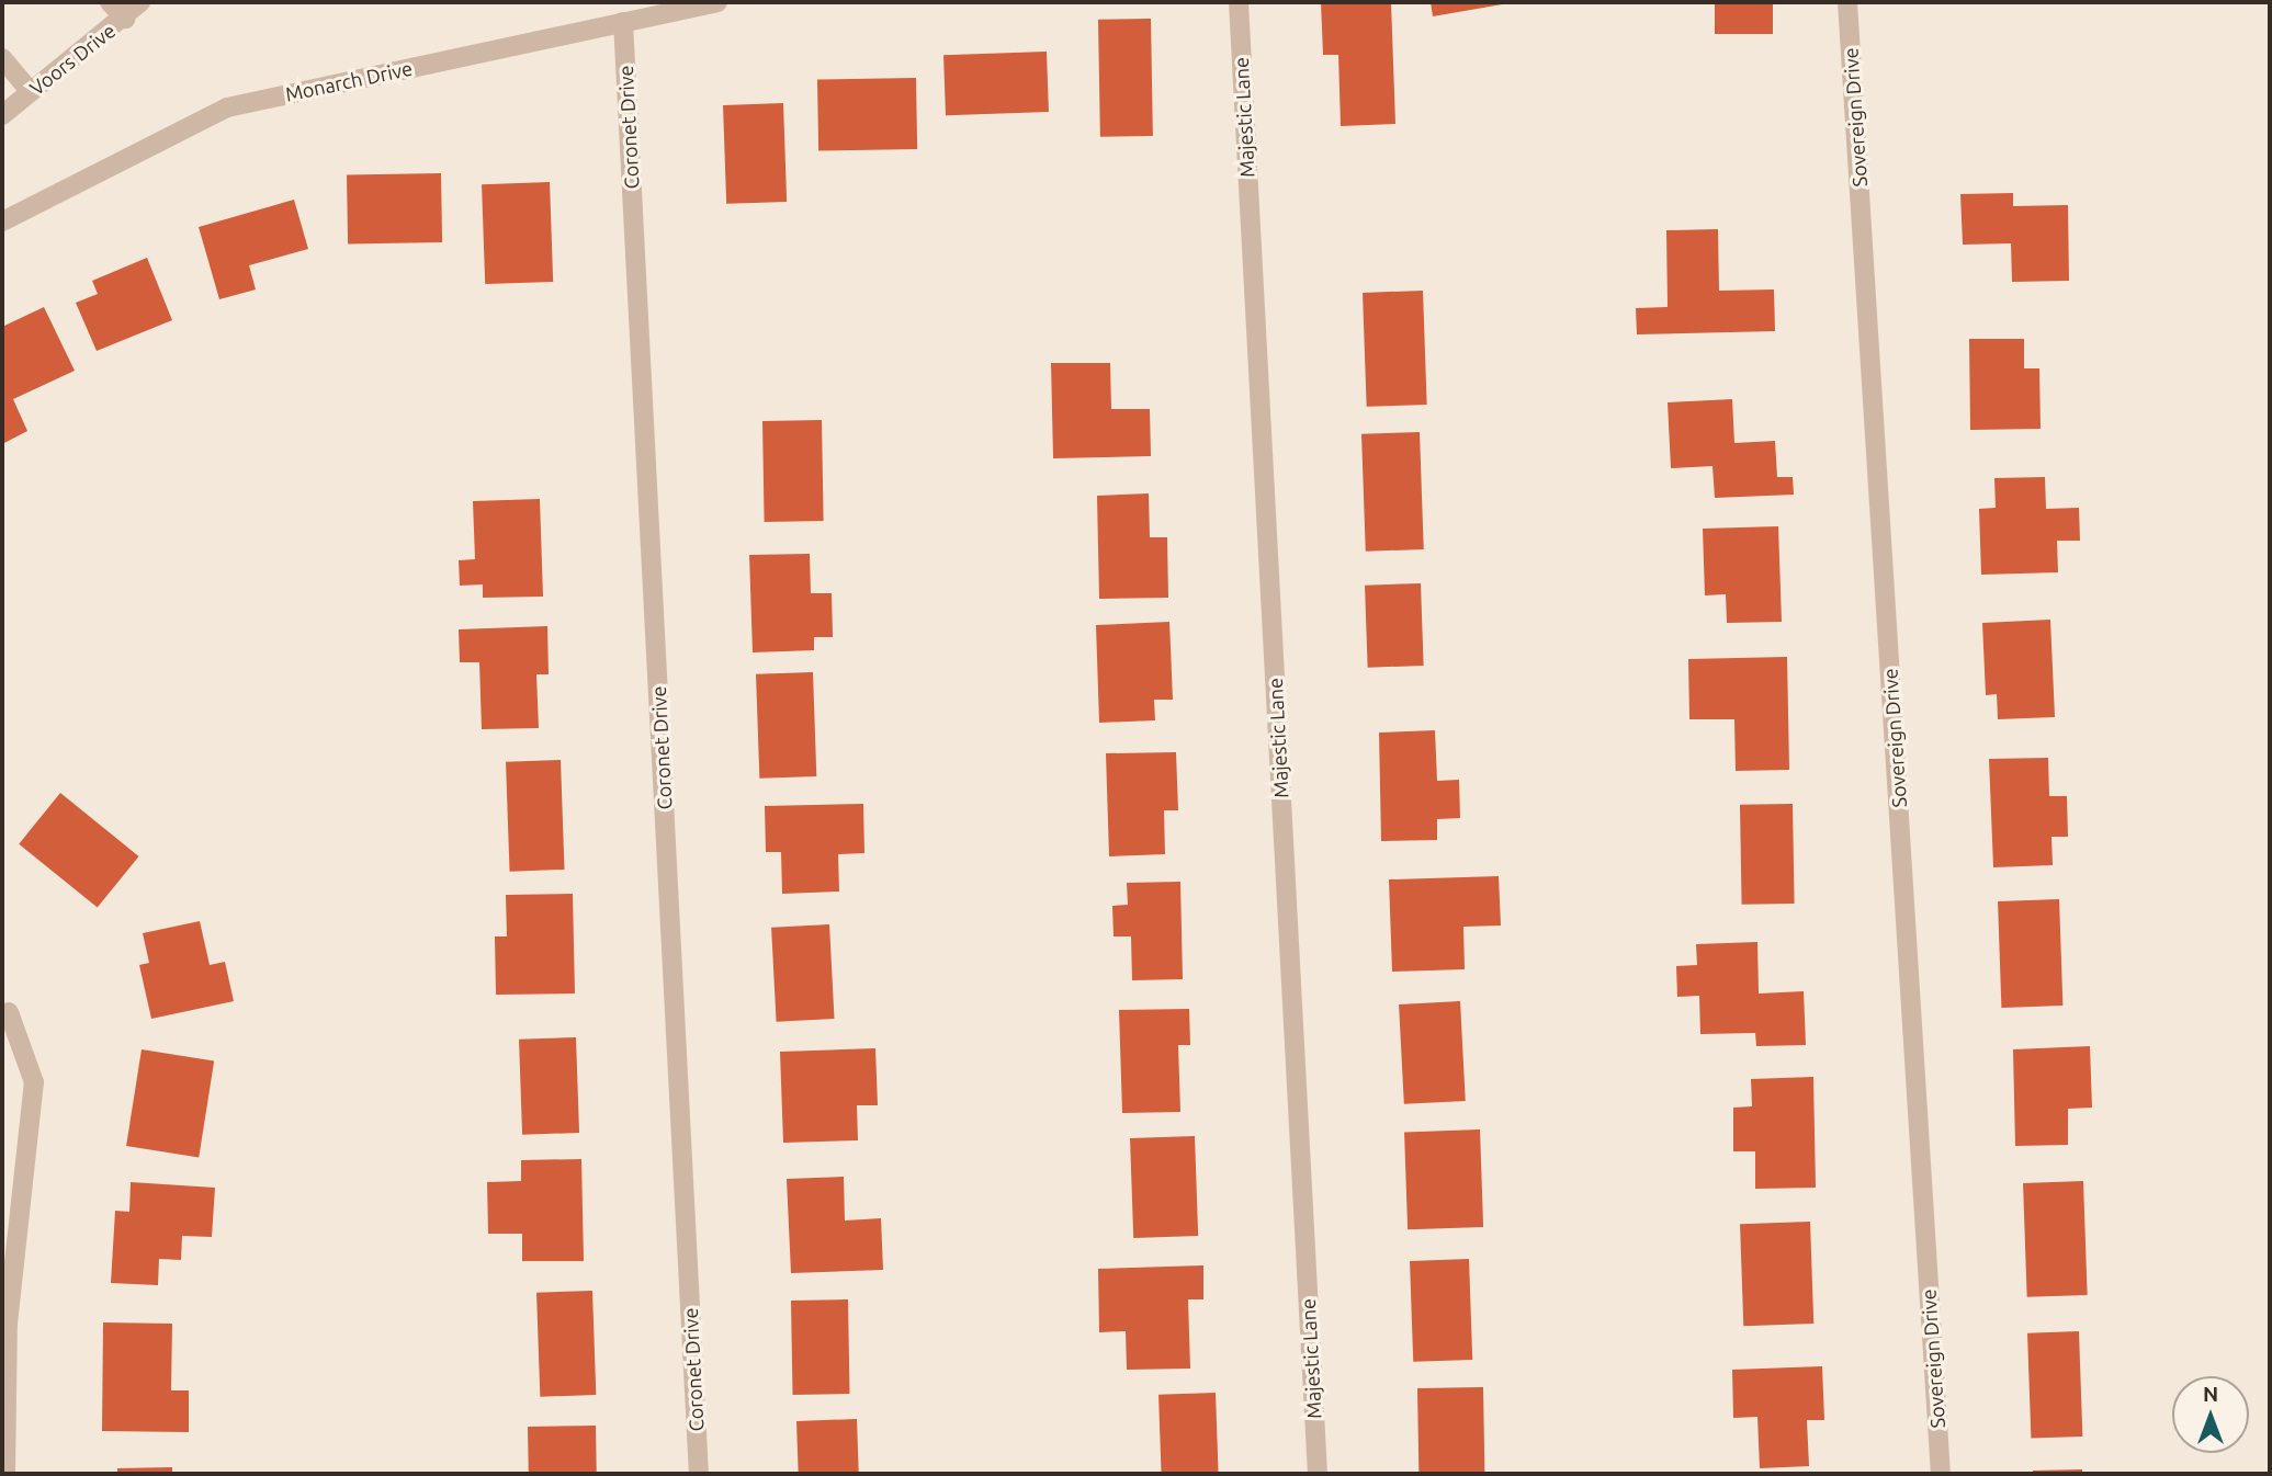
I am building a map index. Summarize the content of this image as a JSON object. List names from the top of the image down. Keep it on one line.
{"streets":{"street":["Voors Drive","Monarch Drive","Majestic Lane","Sovereign Drive","Coronet Drive"]},"crossings":[["Monarch Drive","Coronet Drive"]],"north":"top"}
